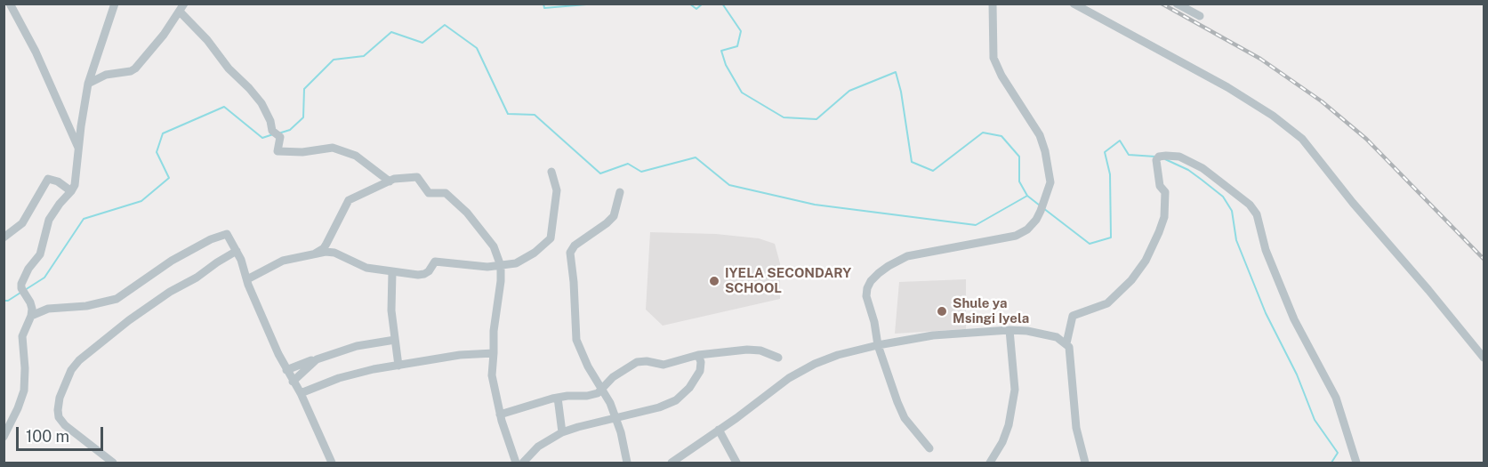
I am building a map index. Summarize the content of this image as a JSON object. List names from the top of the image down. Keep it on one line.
{"places":["IYELA SECONDARY SCHOOL","Shule ya Msingi Iyela"],"scale_bar":"100 m"}
